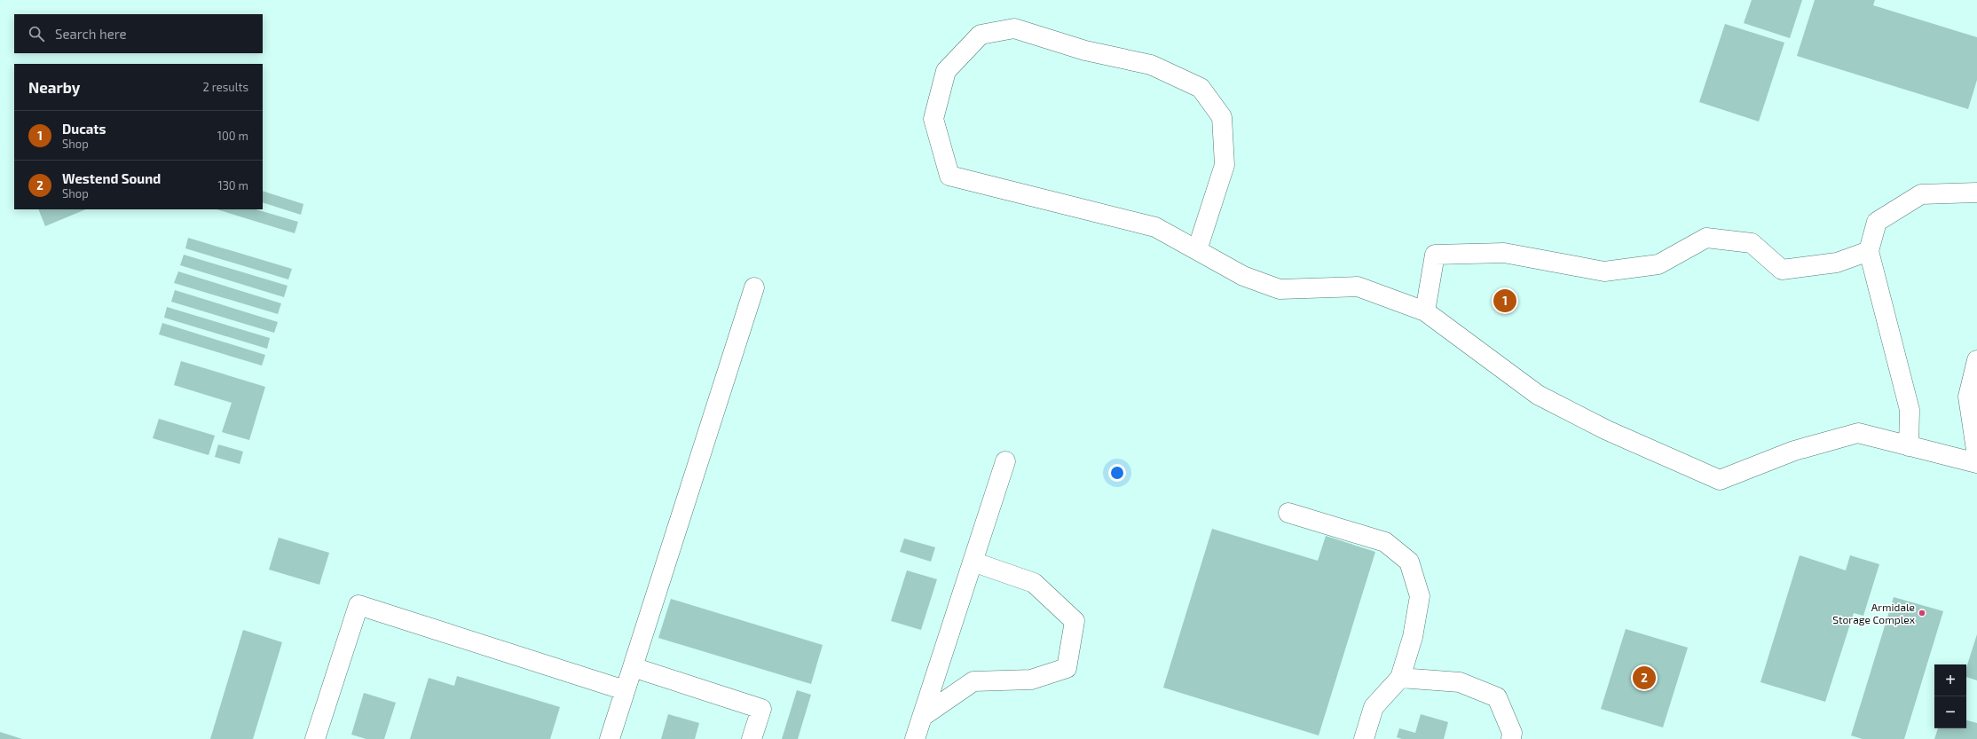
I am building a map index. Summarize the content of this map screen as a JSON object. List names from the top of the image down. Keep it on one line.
{"places":["Armidale Storage Complex"],"page":{"search":"Search here","heading":["Nearby","2 results"],"list":[{"mark":"1","name":"Ducats","note":"Shop","value":"100 m"},{"mark":"2","name":"Westend Sound","note":"Shop","value":"130 m"}],"pins":["1","2"],"map_buttons":["+","−"]}}
